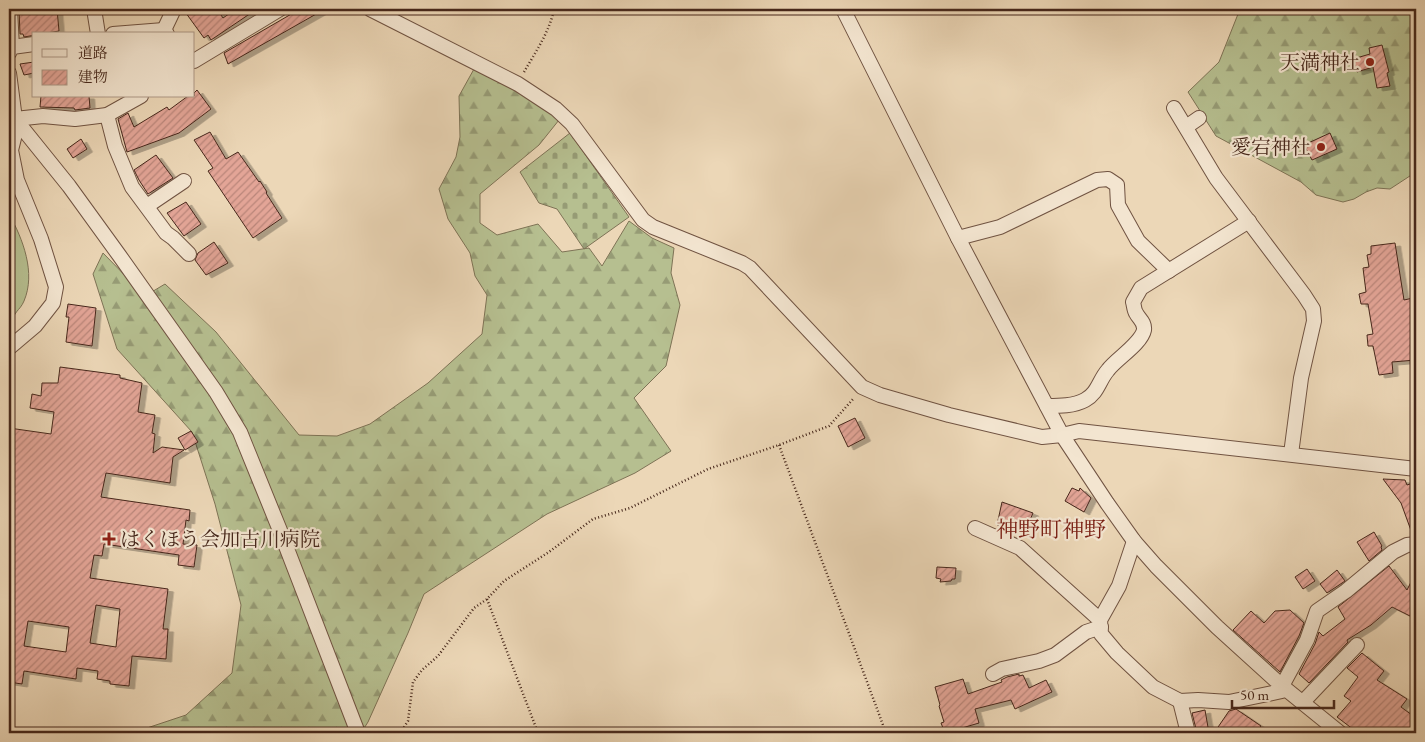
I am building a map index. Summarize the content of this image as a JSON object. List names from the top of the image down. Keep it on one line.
{"districts":["神野町神野"],"places":{"other":["天満神社","愛宕神社"],"health":["はくほう会加古川病院"]},"legend":["道路","建物"],"scale_bar":"50 m"}
